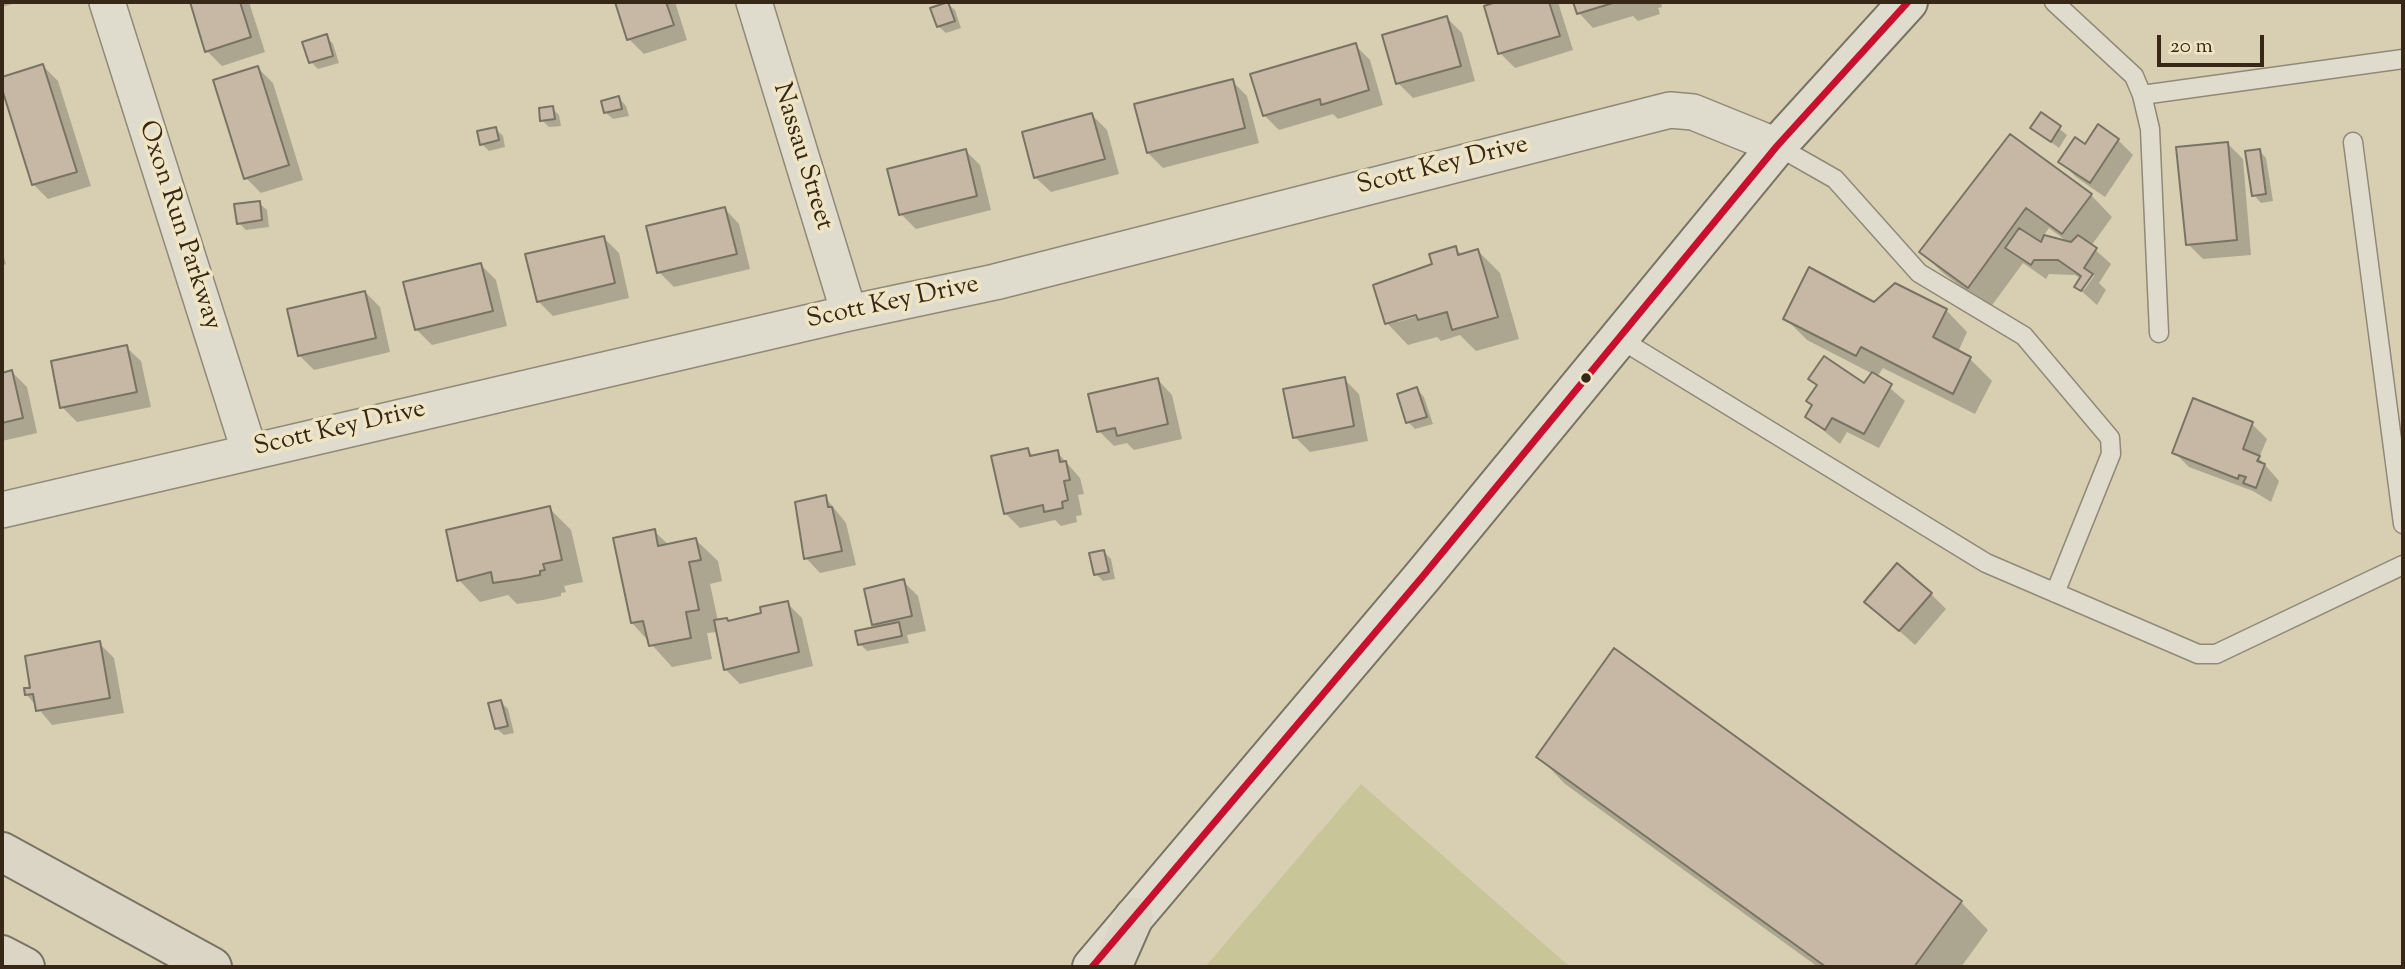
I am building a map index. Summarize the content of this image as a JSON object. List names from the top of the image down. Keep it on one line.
{"streets":{"street":["Nassau Street","Scott Key Drive","Oxon Run Parkway"]},"crossings":[["Nassau Street","Scott Key Drive"],["Scott Key Drive","Oxon Run Parkway"]],"scale_bar":"20 m"}
